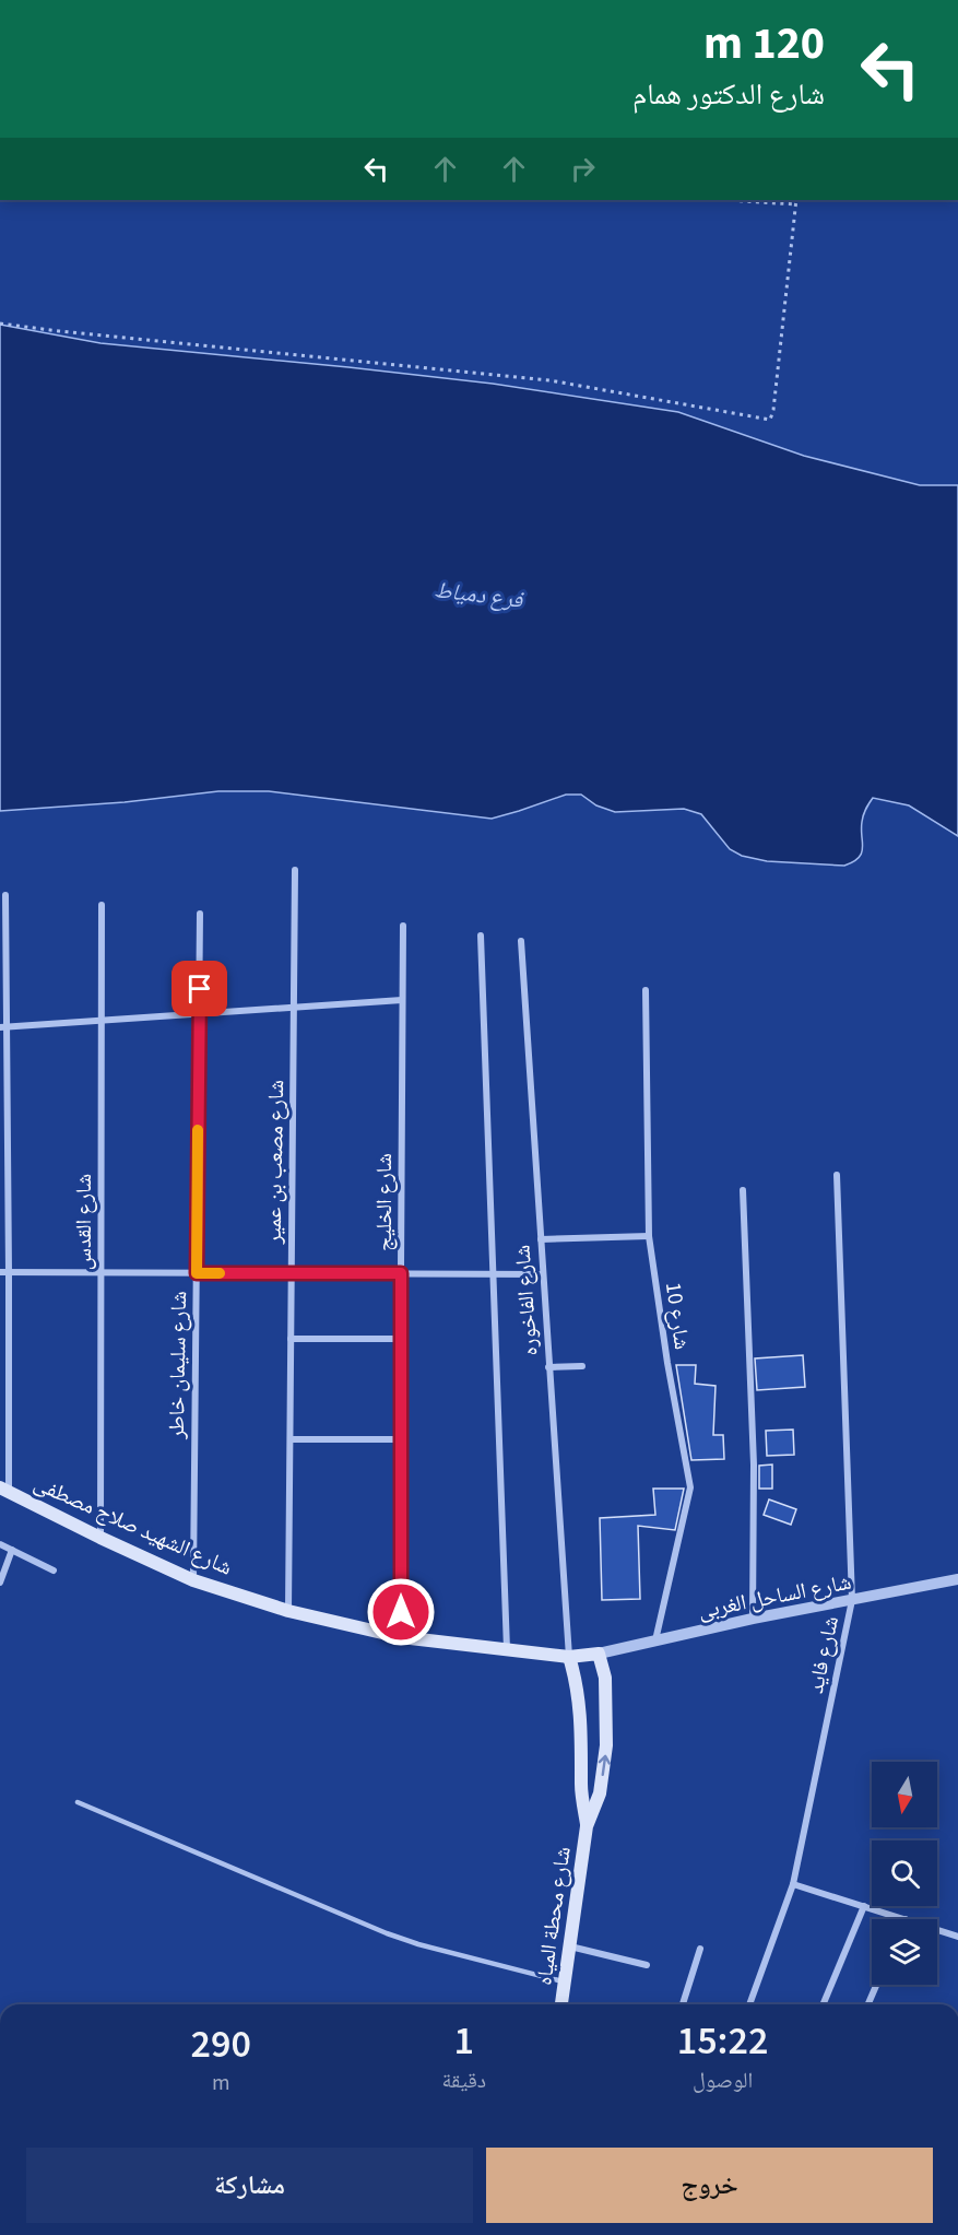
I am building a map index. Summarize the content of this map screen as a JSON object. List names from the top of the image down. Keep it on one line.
{"streets":{"main road":["شارع الشهيد صلاح مصطفى","شارع محطة المياه"],"street":["شارع مصعب بن عمير","شارع الخليج","شارع القدس","شارع الفاخوره","شارع 10","شارع سليمان خاطر","شارع الساحل الغربى","شارع فايد"]},"crossings":[["شارع مصعب بن عمير","شارع الشهيد صلاح مصطفى"],["شارع الخليج","شارع الشهيد صلاح مصطفى"],["شارع القدس","شارع الشهيد صلاح مصطفى"],["شارع الفاخوره","شارع الشهيد صلاح مصطفى"],["شارع 10","شارع الساحل الغربى"],["شارع سليمان خاطر","شارع الشهيد صلاح مصطفى"],["شارع الشهيد صلاح مصطفى","شارع الساحل الغربى"],["شارع الساحل الغربى","شارع فايد"]],"water":["فرع دمياط"],"north":"bottom","page":{"turn":["120 m","شارع الدكتور همام"],"eta":["15:22","الوصول","1","دقيقة","290","m"],"buttons":["خروج","مشاركة"]}}
